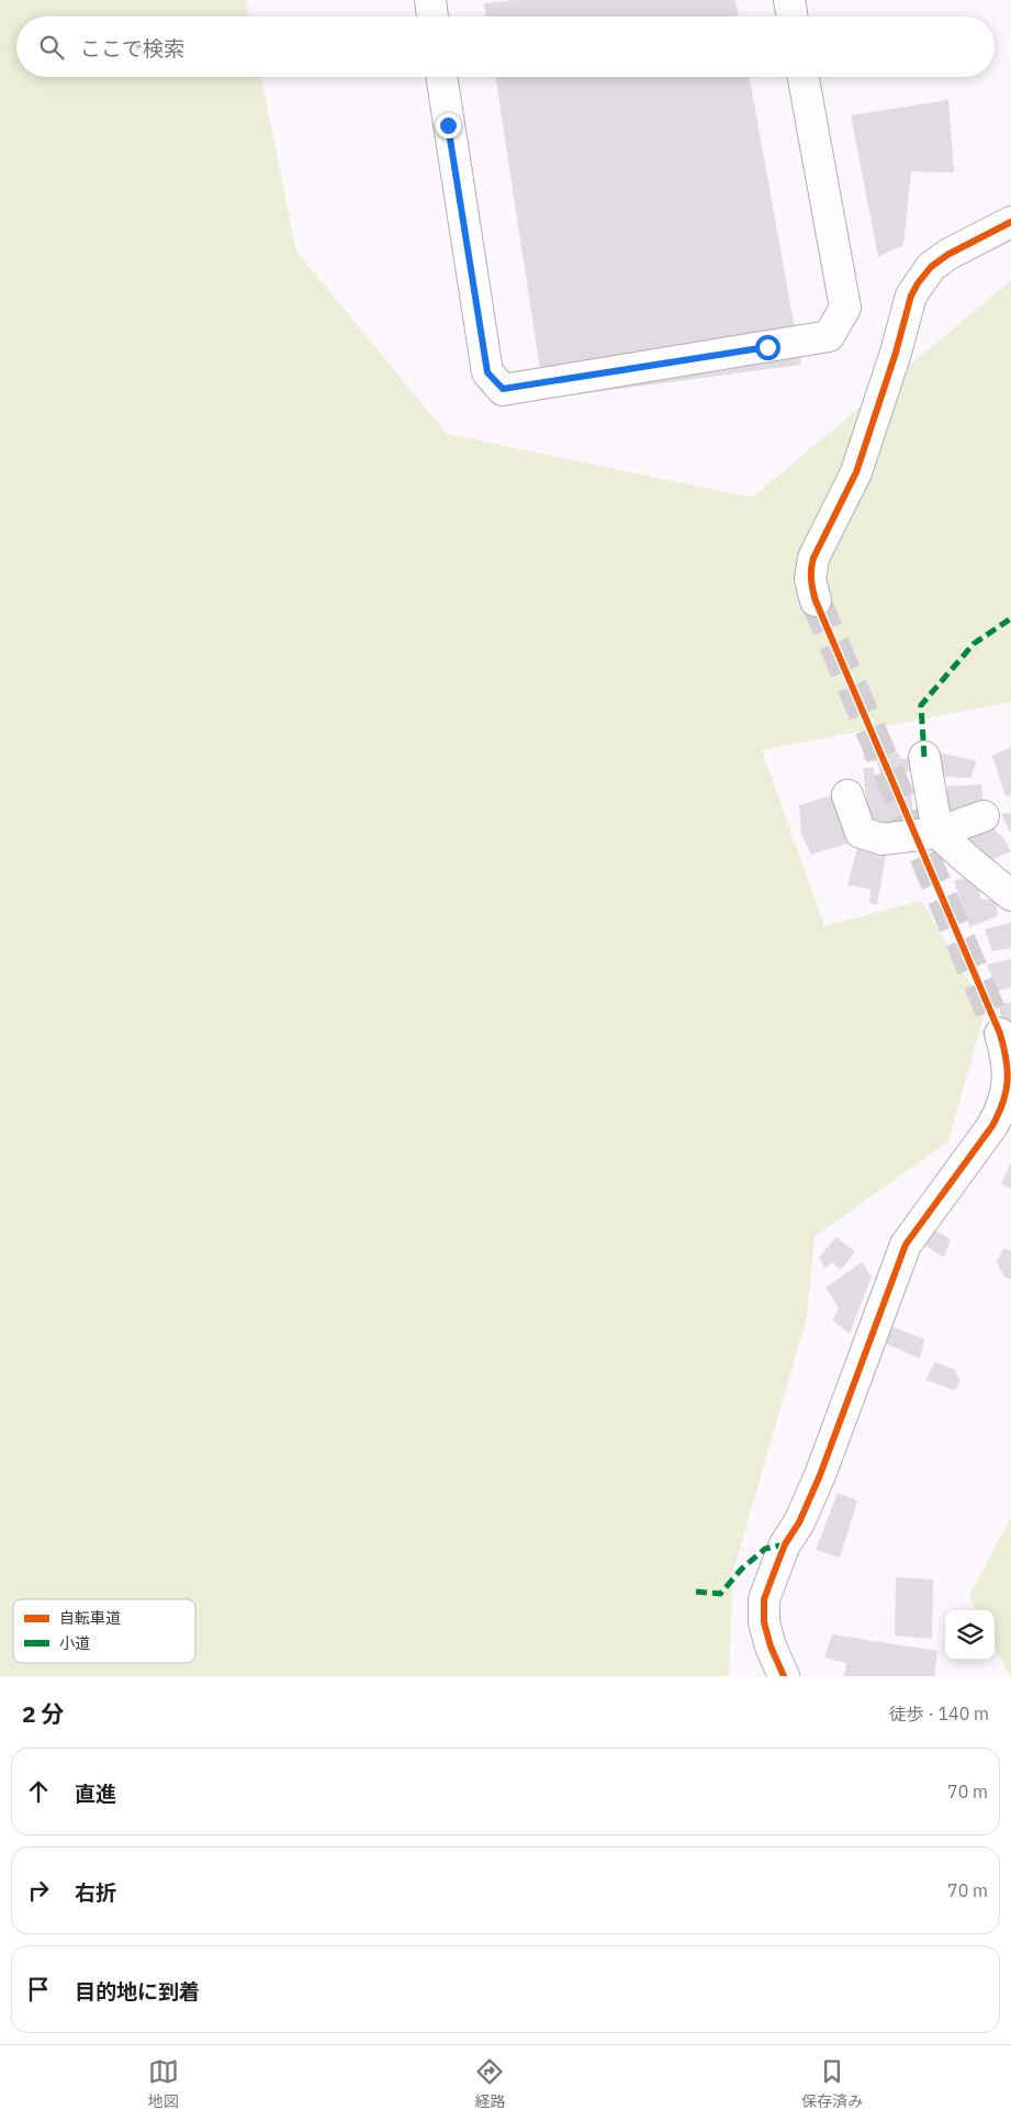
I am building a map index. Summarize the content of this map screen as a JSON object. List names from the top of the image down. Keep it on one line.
{"legend":["自転車道","小道"],"page":{"search":"ここで検索","heading":["2 分","徒歩 · 140 m"],"list":[["直進","70 m"],["右折","70 m"],"目的地に到着"],"nav":["地図","経路","保存済み"]}}
